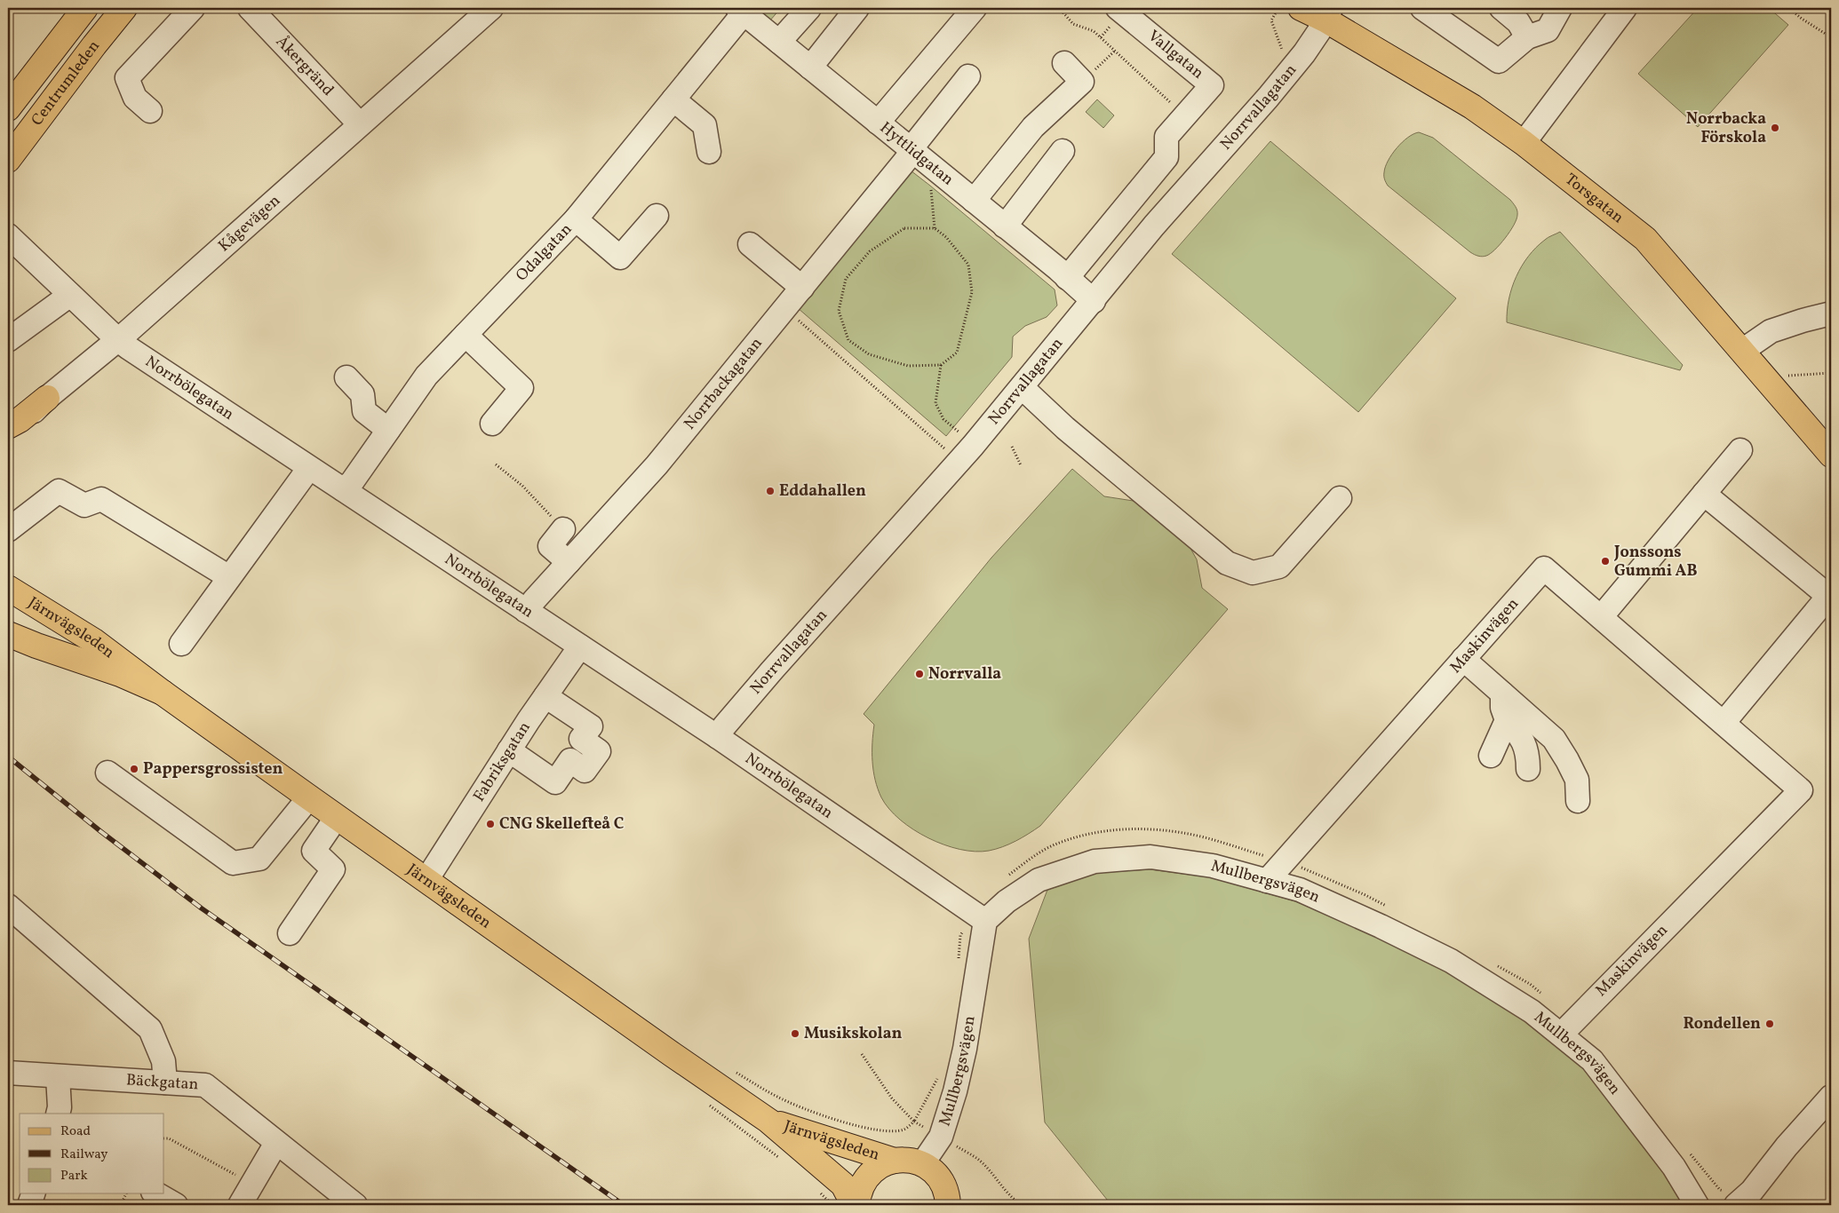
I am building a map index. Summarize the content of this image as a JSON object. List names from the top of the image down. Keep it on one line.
{"streets":{"main road":["Centrumleden","Torsgatan","Järnvägsleden"],"street":["Vallgatan","Åkergränd","Norrvallagatan","Hyttlidgatan","Kågevägen","Odalgatan","Norrbackagatan","Norrbölegatan","Maskinvägen","Fabriksgatan","Mullbergsvägen","Bäckgatan"]},"crossings":[["Åkergränd","Kågevägen"],["Norrvallagatan","Hyttlidgatan"],["Norrvallagatan","Torsgatan"],["Norrvallagatan","Norrbölegatan"],["Hyttlidgatan","Odalgatan"],["Hyttlidgatan","Norrbackagatan"],["Kågevägen","Norrbölegatan"],["Odalgatan","Norrbölegatan"],["Norrbackagatan","Norrbölegatan"],["Norrbölegatan","Fabriksgatan"],["Norrbölegatan","Mullbergsvägen"],["Järnvägsleden","Fabriksgatan"],["Järnvägsleden","Mullbergsvägen"],["Maskinvägen","Mullbergsvägen"]],"places":["Norrbacka Förskola","Eddahallen","Jonssons Gummi AB","Norrvalla","Pappersgrossisten","CNG Skellefteå C","Rondellen","Musikskolan"],"legend":["Road","Railway","Park"]}
